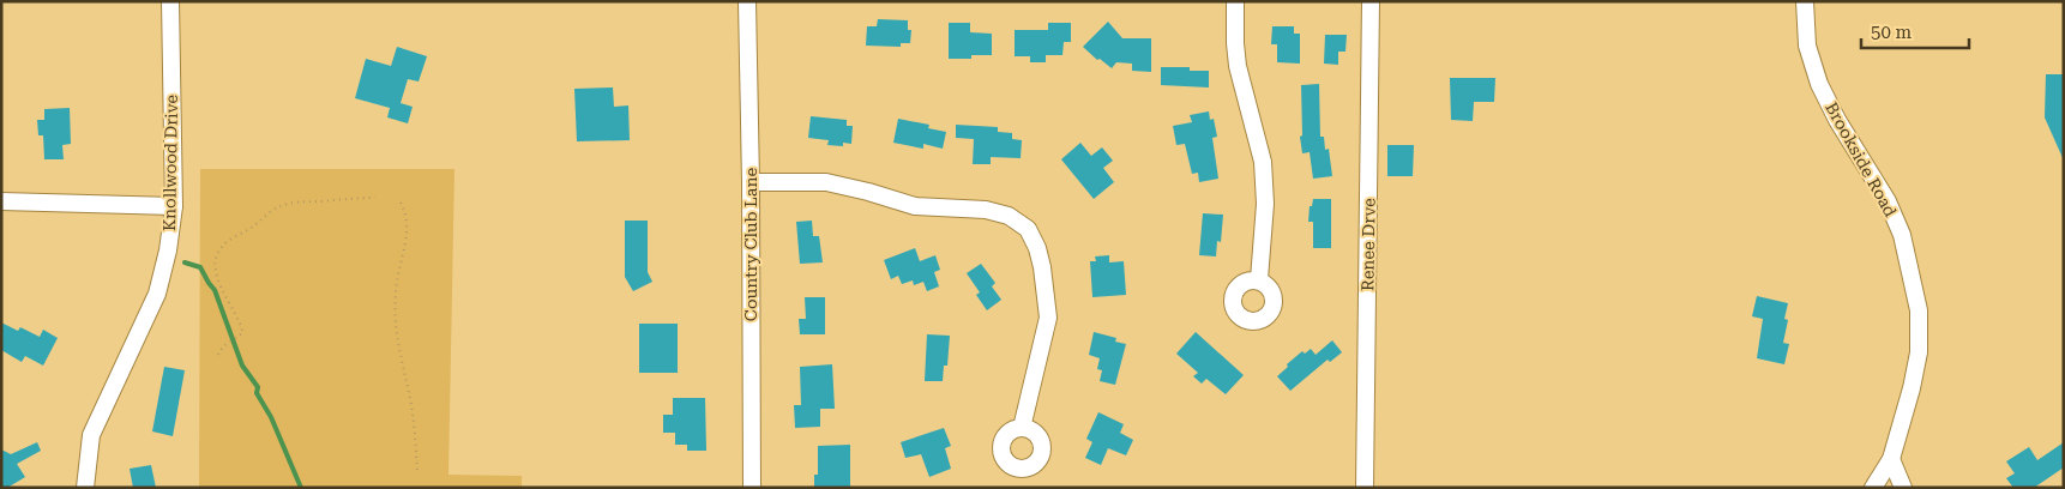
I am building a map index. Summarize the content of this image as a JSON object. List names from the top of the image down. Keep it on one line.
{"streets":{"street":["Brookside Road","Knollwood Drive","Country Club Lane","Renee Drve"]},"scale_bar":"50 m"}
